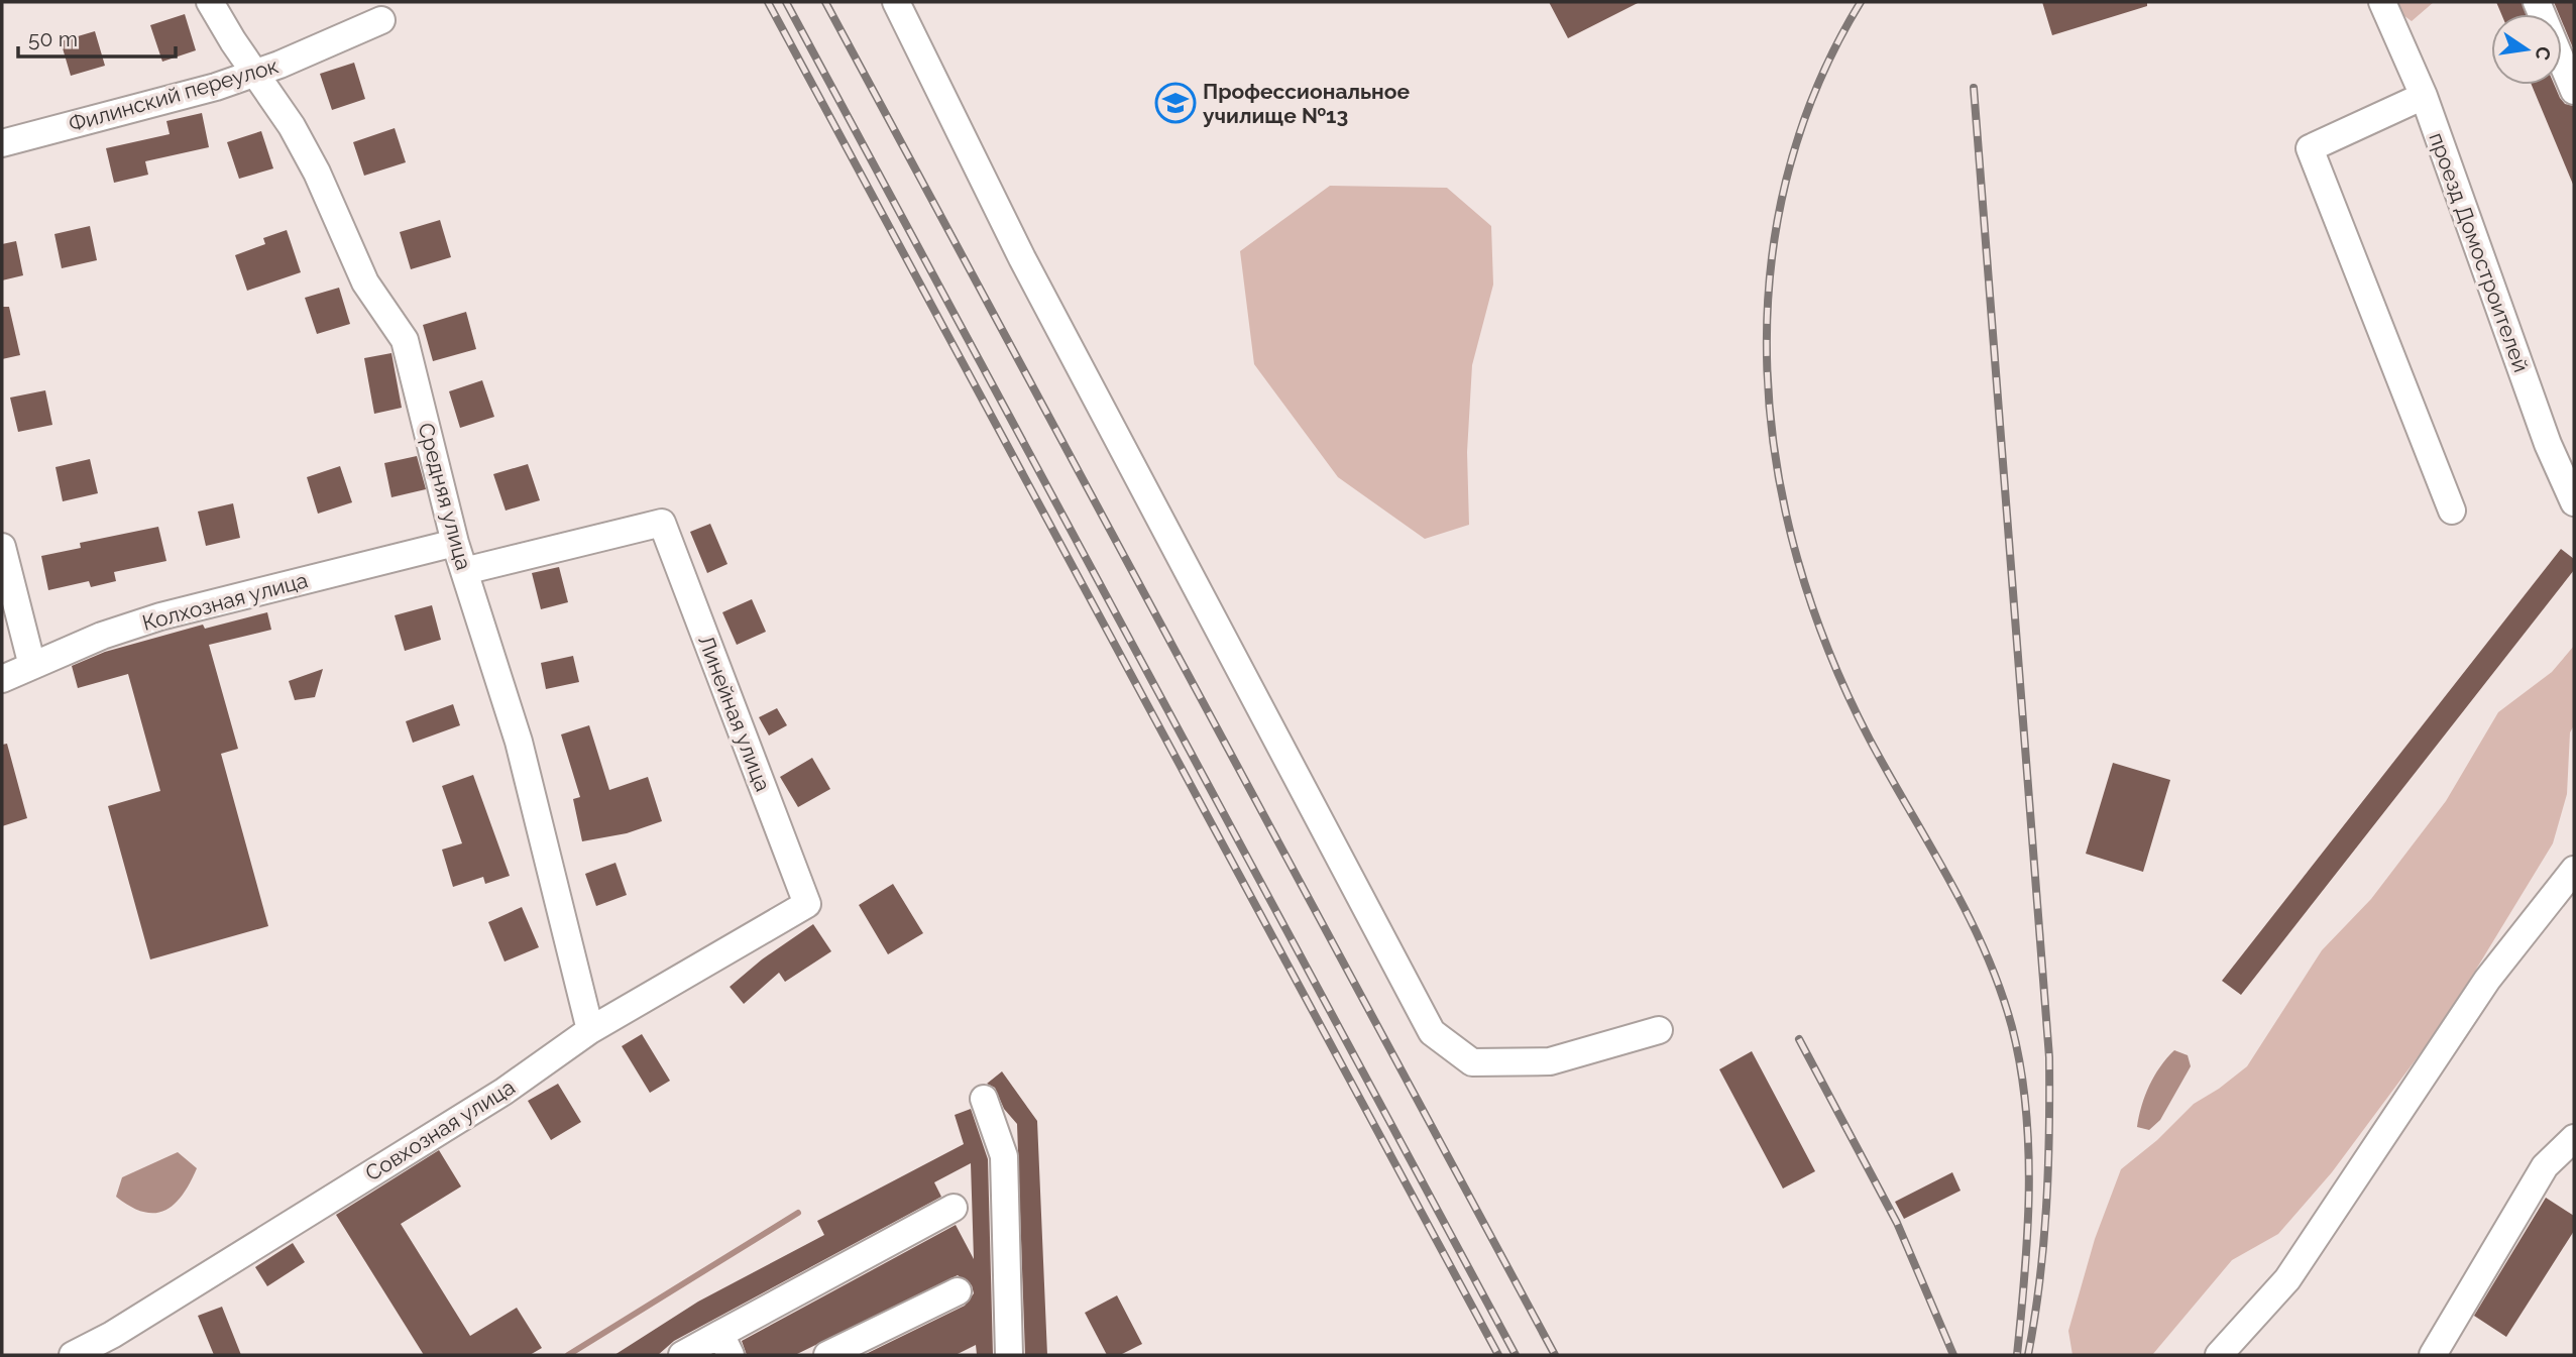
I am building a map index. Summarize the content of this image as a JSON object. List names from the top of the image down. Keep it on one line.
{"streets":{"street":["Филинский переулок","проезд Домостроителей","Средняя улица","Колхозная улица","Линейная улица","Совхозная улица"]},"crossings":[["Филинский переулок","Средняя улица"],["Средняя улица","Колхозная улица"],["Средняя улица","Линейная улица"],["Средняя улица","Совхозная улица"],["Линейная улица","Совхозная улица"]],"places":{"school or university":["Профессиональное училище №13"]},"scale_bar":"50 m","north":"right"}
